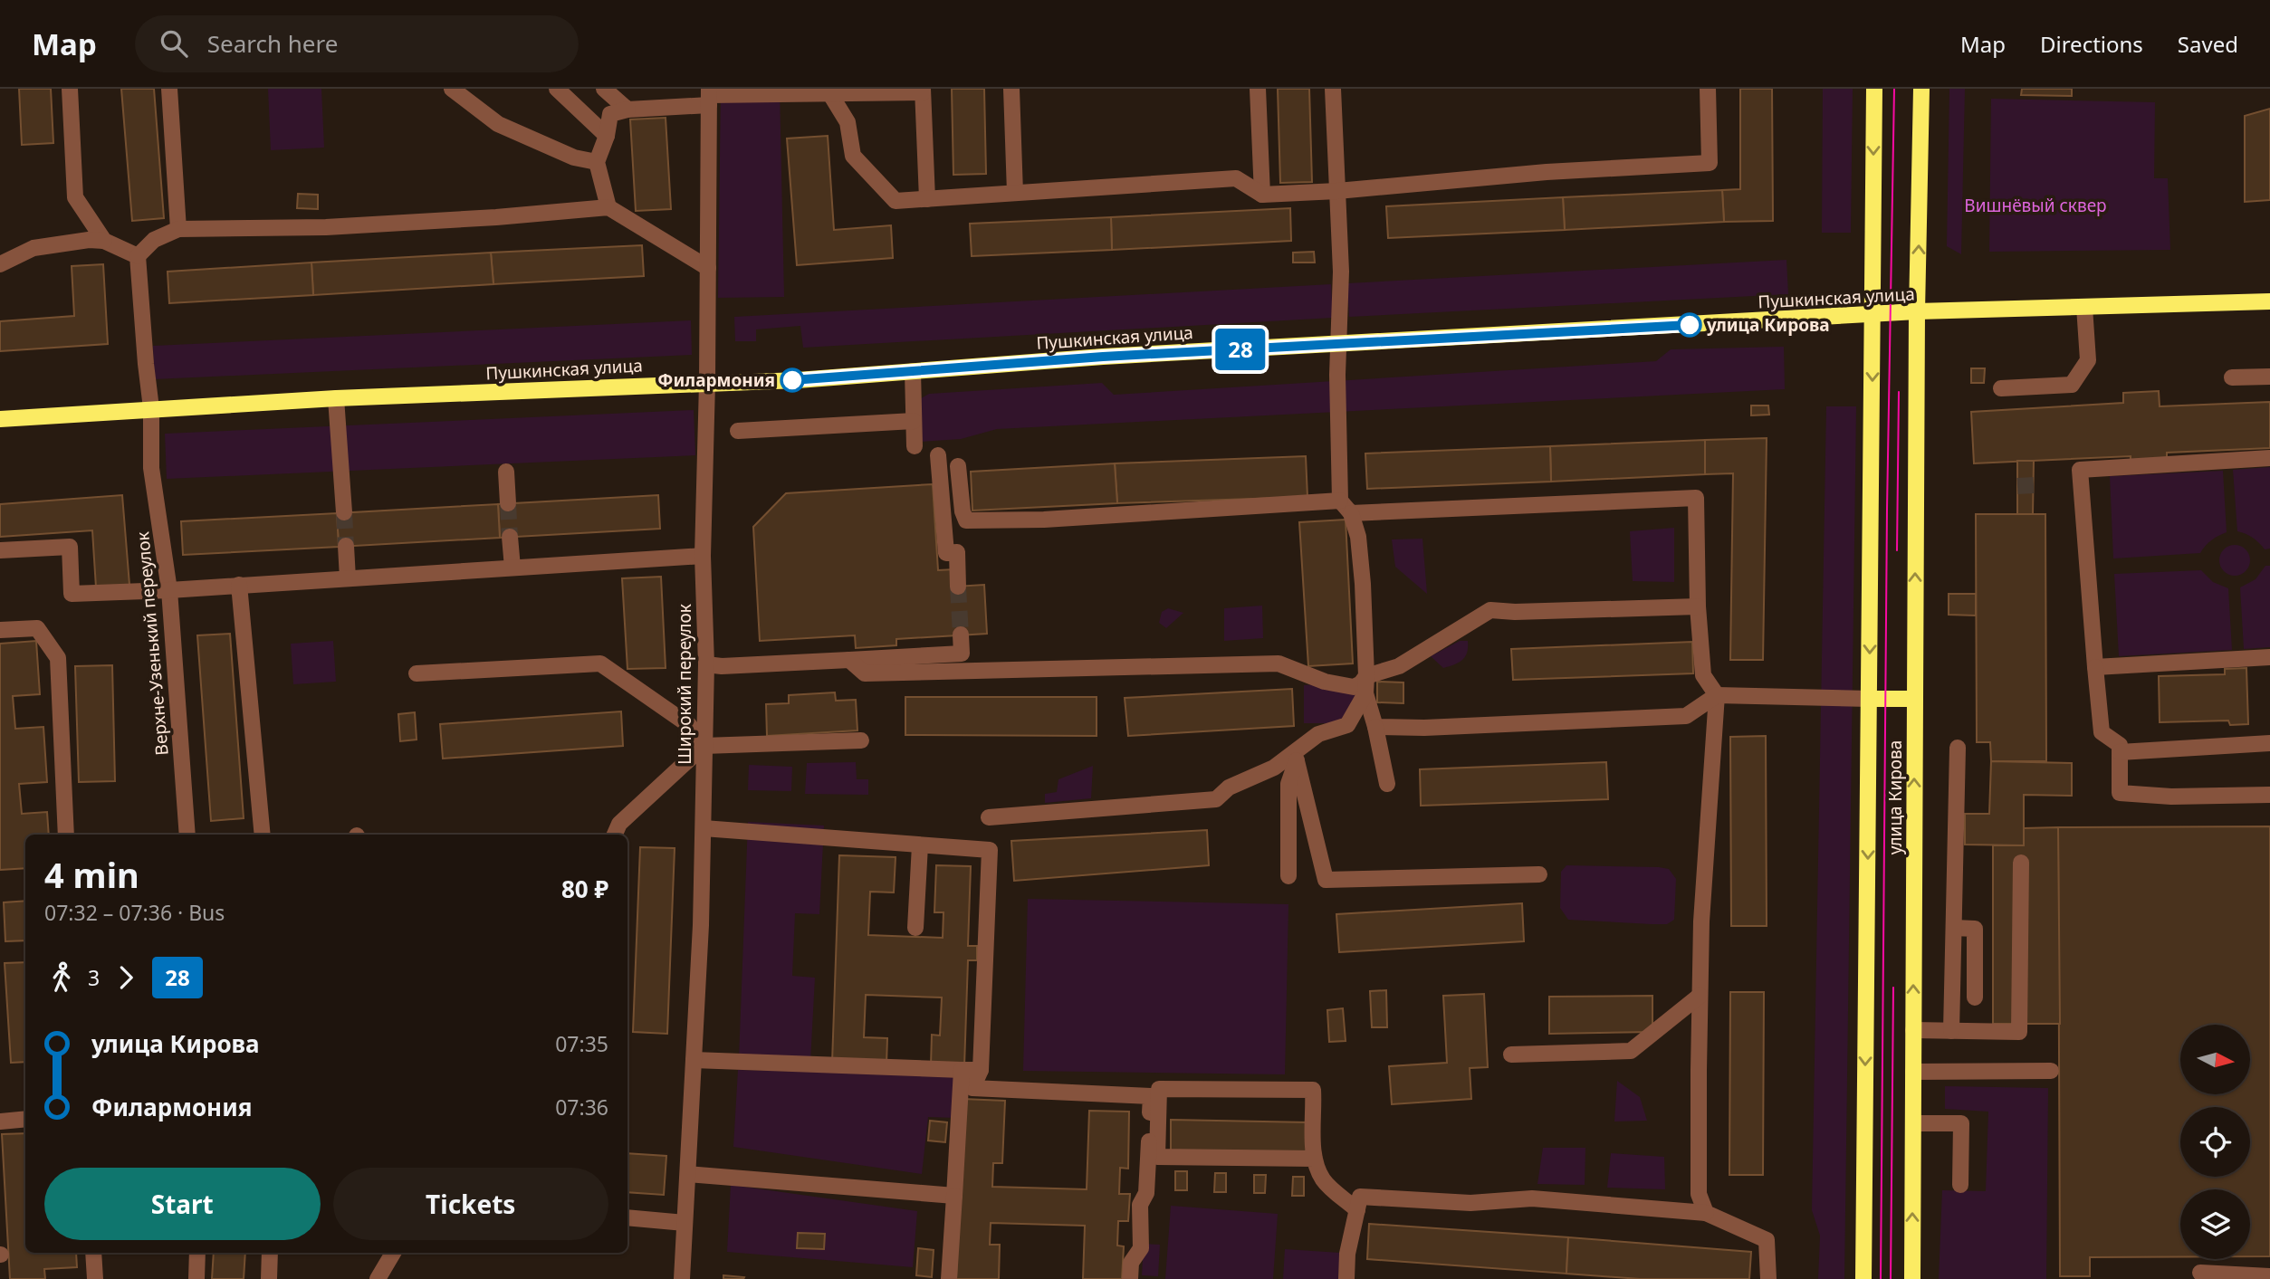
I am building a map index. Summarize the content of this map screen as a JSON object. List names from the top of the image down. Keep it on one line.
{"streets":{"main road":["Пушкинская улица","улица Кирова"],"street":["Верхне-Узенький переулок","Широкий переулок"]},"crossings":[["Пушкинская улица","Верхне-Узенький переулок"],["Пушкинская улица","Широкий переулок"],["Пушкинская улица","улица Кирова"]],"parks":["Вишнёвый сквер"],"places":["улица Кирова","Филармония"],"lines":["bus line 28"],"north":"right","page":{"header":"Map","search":"Search here","nav":["Map","Directions","Saved"],"on_map":"28","heading":["4 min","07:32 – 07:36 · Bus","80 ₽"],"legs":["3","28"],"list":[{"name":"улица Кирова","value":"07:35"},{"name":"Филармония","value":"07:36"}],"buttons":["Start","Tickets"]}}
